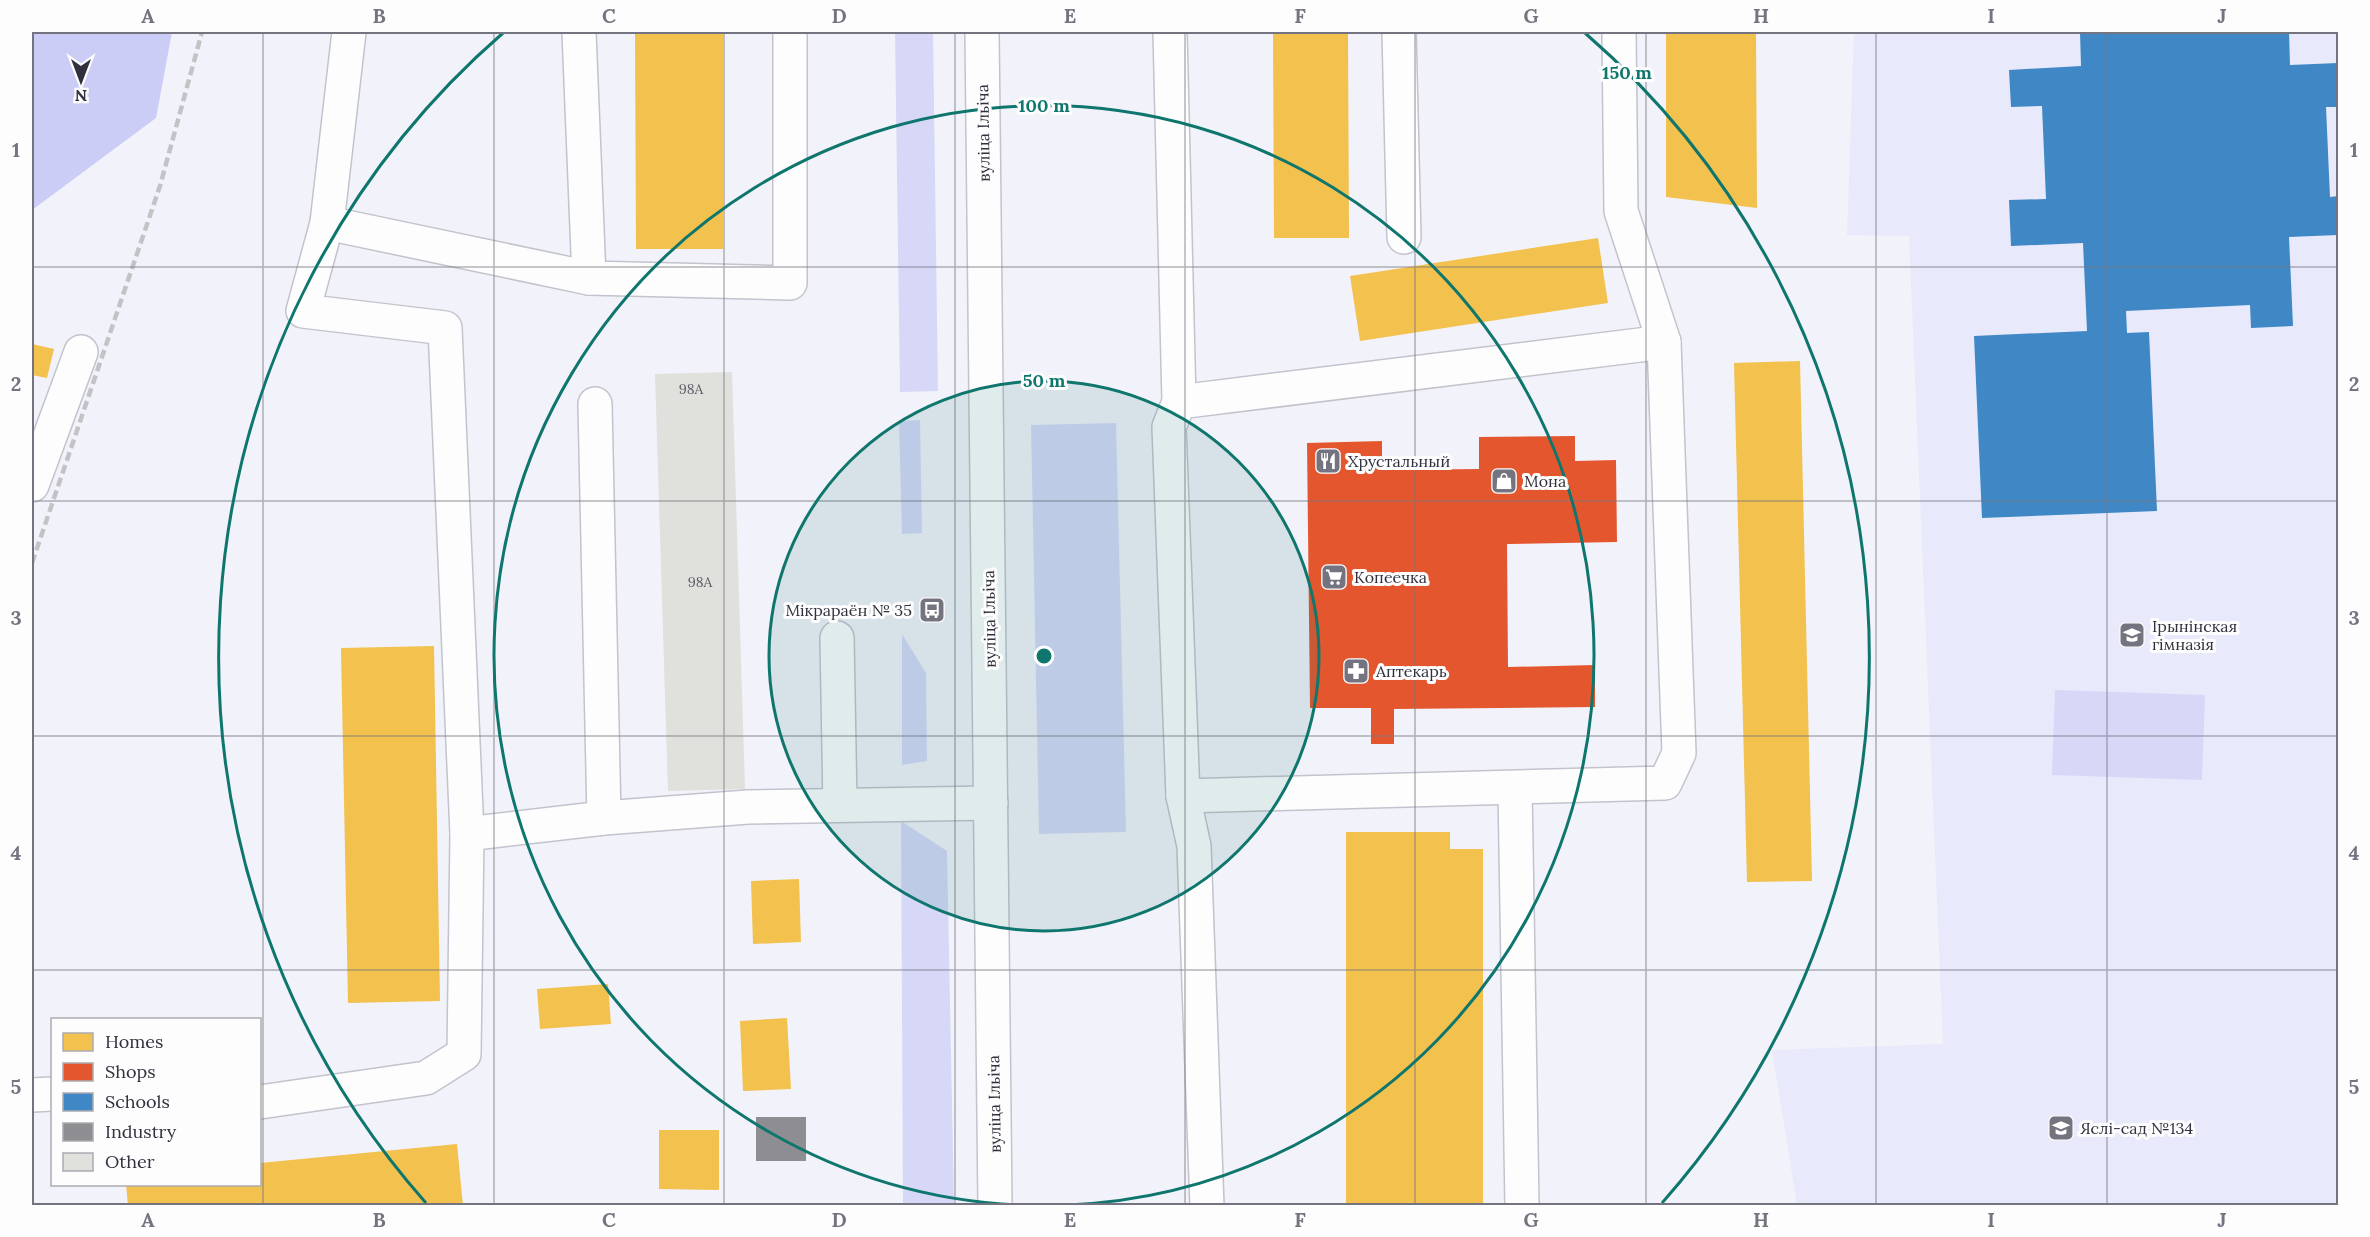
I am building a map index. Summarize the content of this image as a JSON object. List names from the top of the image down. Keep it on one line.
{"streets":{"main road":["вуліца Ільіча"]},"places":{"restaurant":["Хрустальный"],"shop":["Мона"],"supermarket":["Копеечка"],"bus stop":["Мікрараён № 35"],"school or university":["Ірынінская гімназія","Яслі-сад №134"],"pharmacy":["Аптекарь"]},"house_numbers":["98А","98А"],"legend":["Homes","Shops","Schools","Industry","Other"],"north":"bottom","grid":{"columns":["A","B","C","D","E","F","G","H","I","J"],"rows":["1","2","3","4","5"]},"rings":["150 m","100 m","50 m"]}
